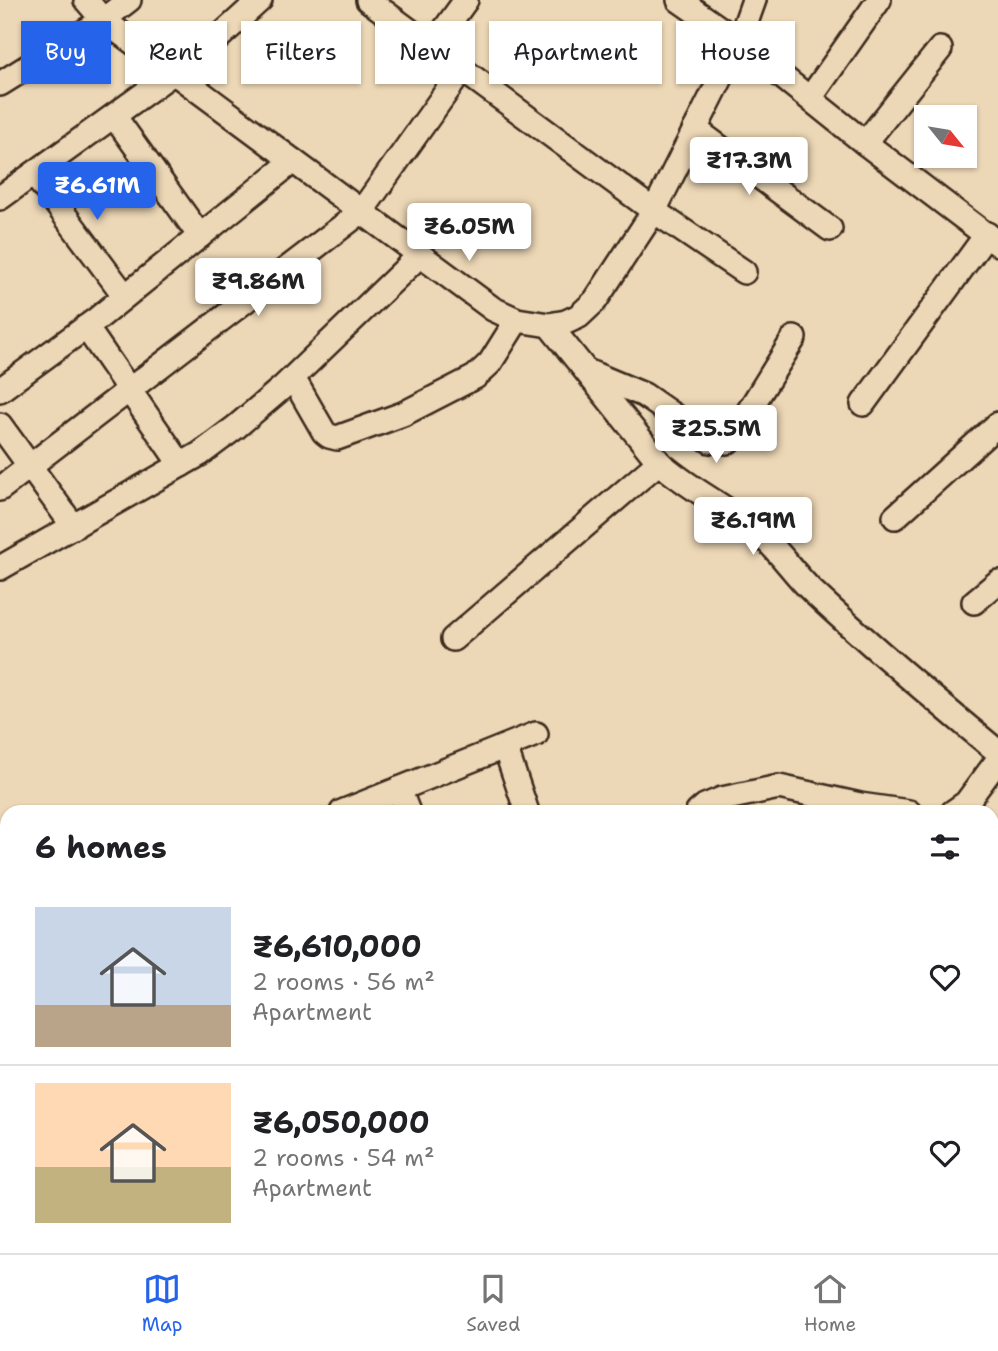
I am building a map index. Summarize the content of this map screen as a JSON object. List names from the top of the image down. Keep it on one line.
{"north":"bottom right","page":{"chip":["Buy","Rent","Filters","New","Apartment","House"],"price":["₹17.3M","₹6.61M","₹6.05M","₹9.86M","₹25.5M","₹6.19M"],"heading":"6 homes","list":[{"name":"₹6,610,000","note":"2 rooms · 56 m² · Apartment"},{"name":"₹6,050,000","note":"2 rooms · 54 m² · Apartment"}],"tabs":["Map","Saved","Home"]}}
